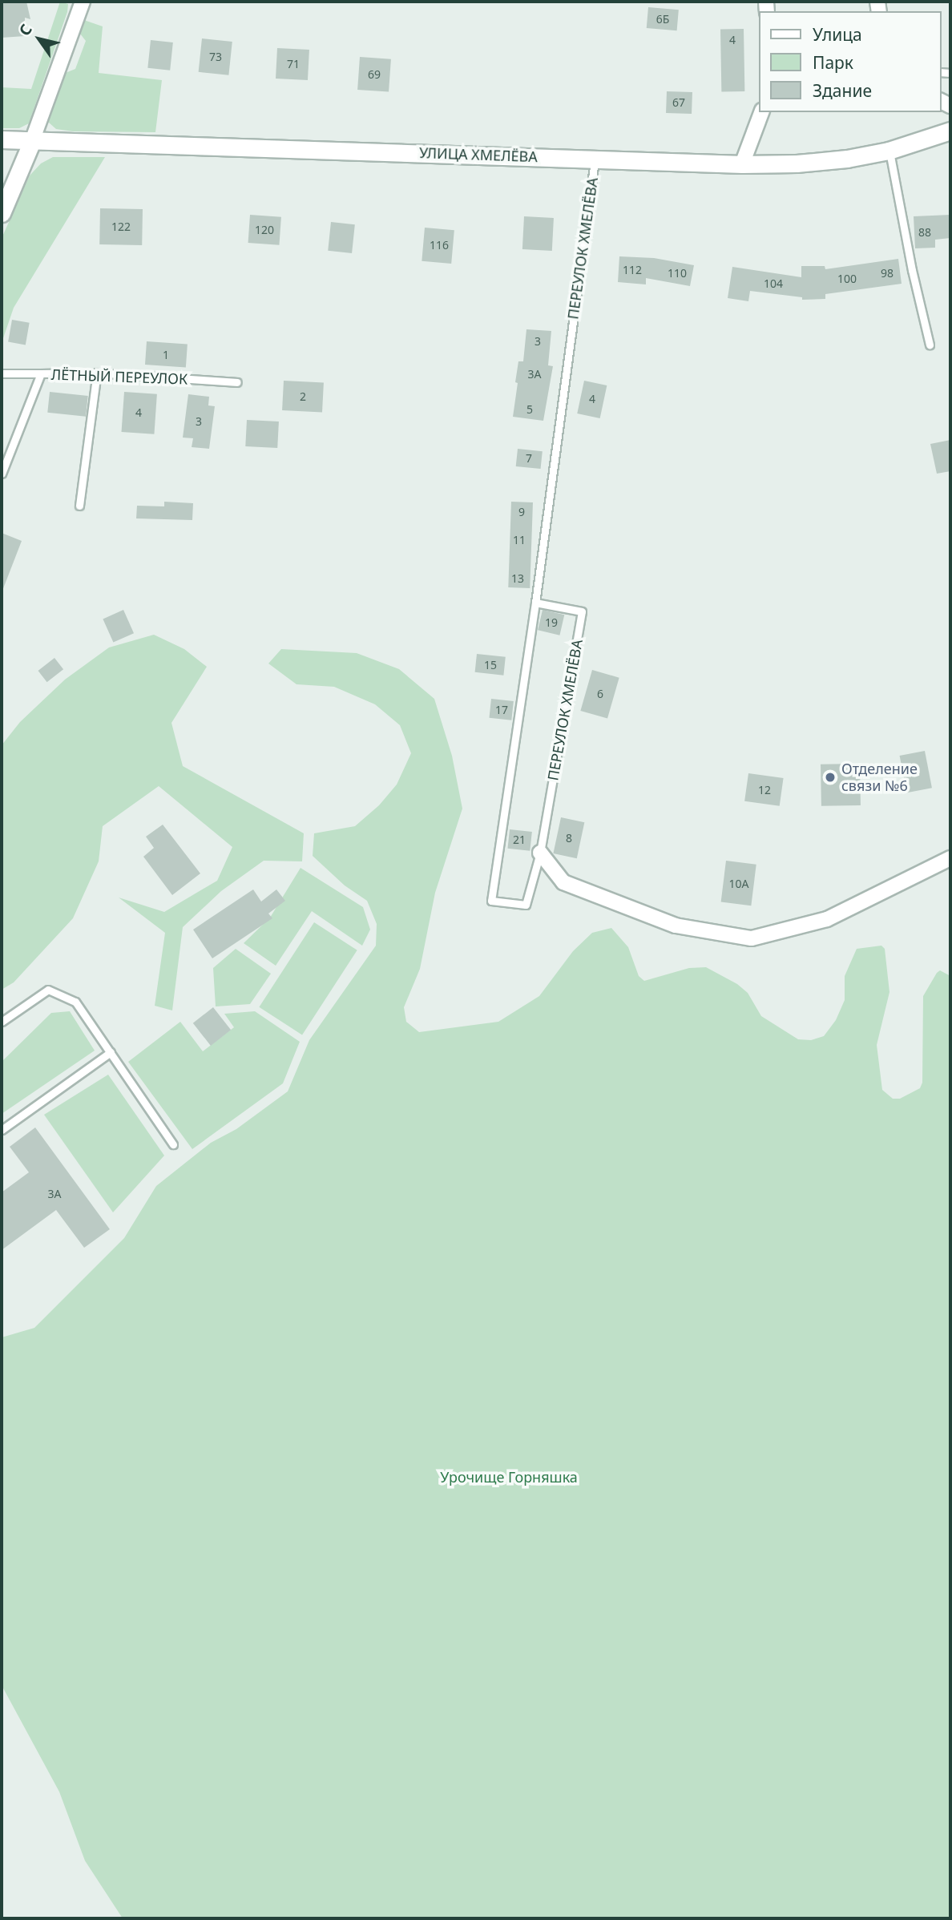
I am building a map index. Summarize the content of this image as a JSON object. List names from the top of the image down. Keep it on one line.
{"streets":{"main road":["УЛИЦА ХМЕЛЁВА"],"lane":["ПЕРЕУЛОК ХМЕЛЁВА","ЛЁТНЫЙ ПЕРЕУЛОК"]},"crossings":[["УЛИЦА ХМЕЛЁВА","ПЕРЕУЛОК ХМЕЛЁВА"]],"parks":["Урочище Горняшка"],"places":["Отделение связи №6"],"house_numbers":["6Б","4","73","71","69","67","122","120","88","116","112","110","98","100","104","3","1","3А","2","4","5","4","3","7","9","11","13","19","15","6","17","12","8","21","10А","3А"],"legend":["Улица","Парк","Здание"],"north":"top left"}
